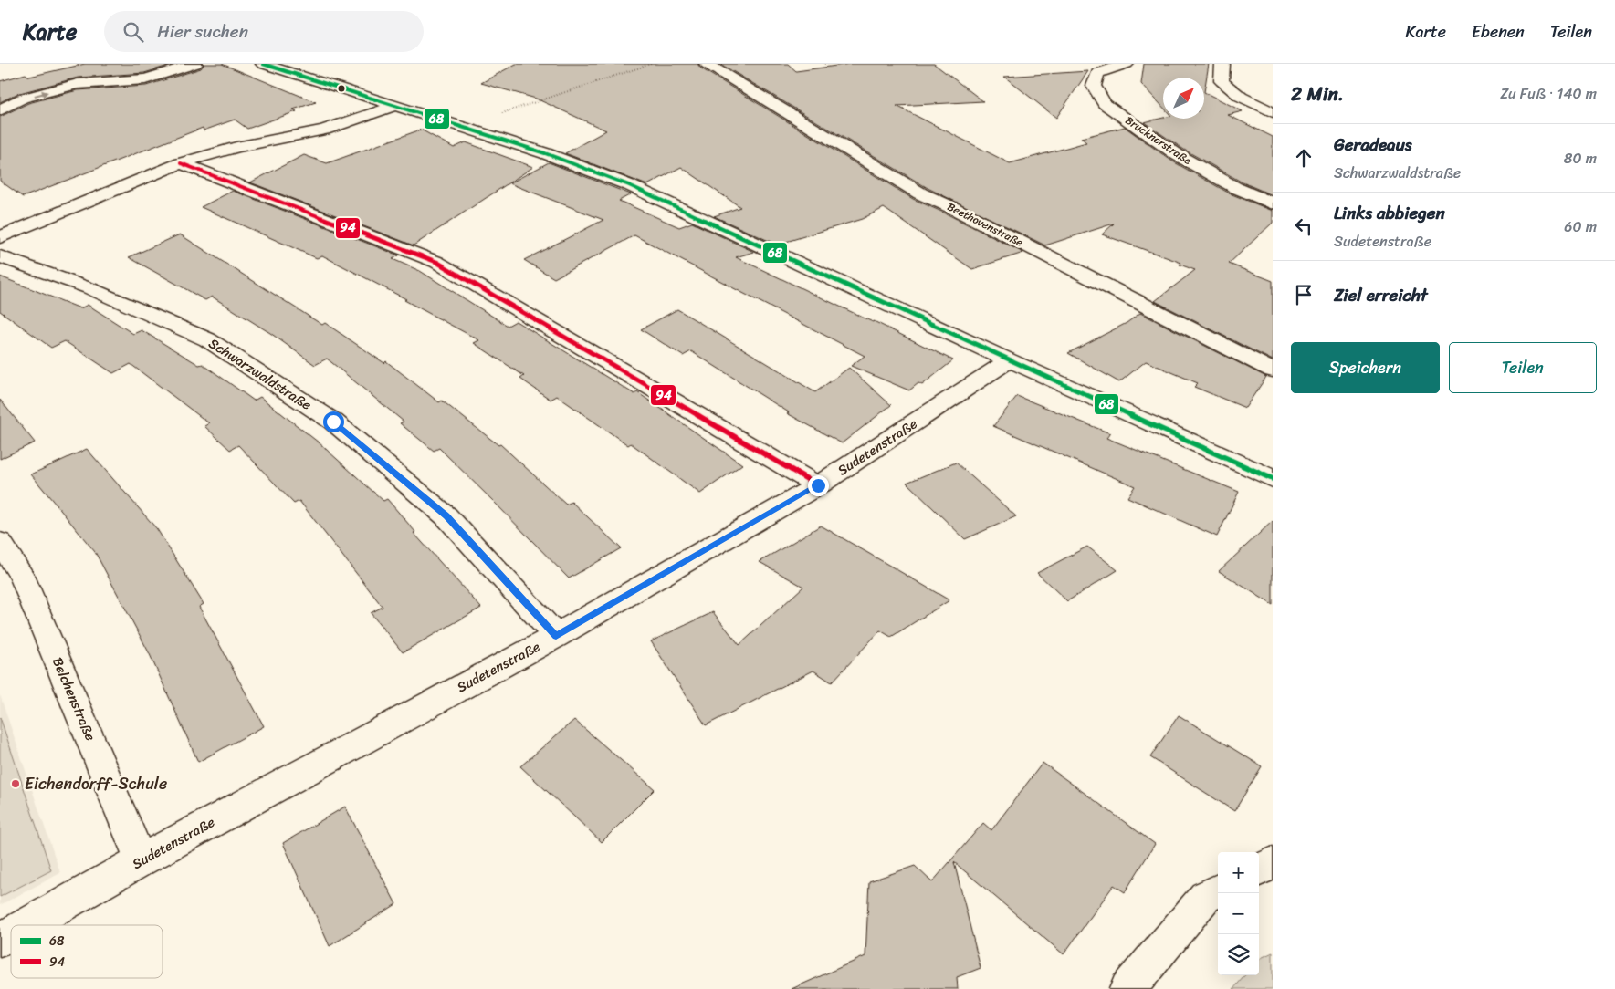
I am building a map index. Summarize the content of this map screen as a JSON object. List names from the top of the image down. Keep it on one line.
{"streets":{"street":["Brucknerstraße","Beethovenstraße","Schwarzwaldstraße","Sudetenstraße","Belchenstraße"]},"crossings":[["Schwarzwaldstraße","Sudetenstraße"],["Sudetenstraße","Belchenstraße"]],"places":["Eichendorff-Schule"],"lines":["transit line 68","transit line 94"],"legend":["68","94"],"north":"top right","page":{"header":"Karte","search":"Hier suchen","nav":["Karte","Ebenen","Teilen"],"heading":["2 Min.","Zu Fuß · 140 m"],"list":[["Geradeaus","Schwarzwaldstraße","80 m"],["Links abbiegen","Sudetenstraße","60 m"],"Ziel erreicht"],"buttons":["Speichern","Teilen"],"map_buttons":["+","−"]}}
